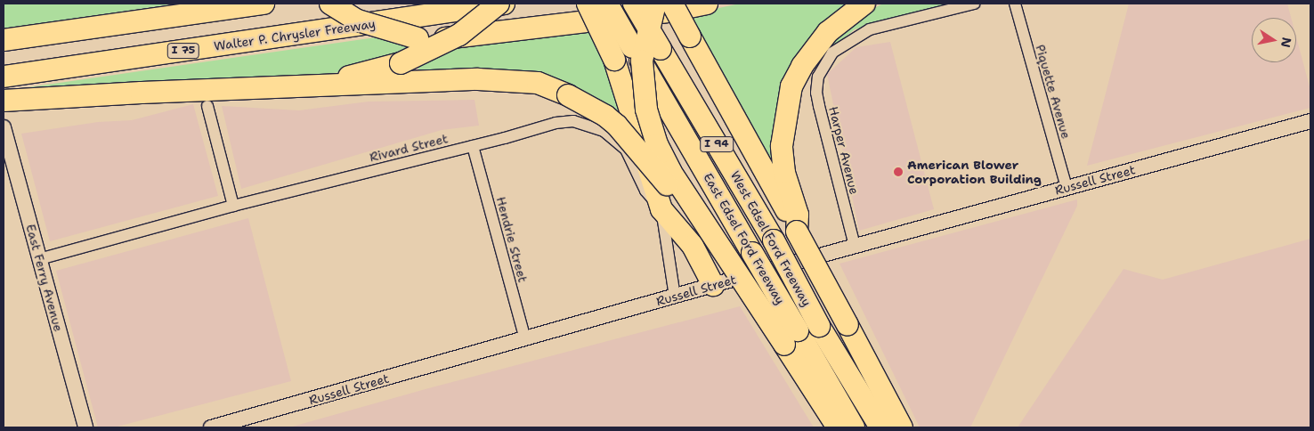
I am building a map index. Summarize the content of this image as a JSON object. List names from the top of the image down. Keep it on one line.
{"streets":{"highway":["Walter P. Chrysler Freeway","I 75","I 94","East Edsel Ford Freeway","West Edsel Ford Freeway"],"street":["Piquette Avenue","Rivard Street","Harper Avenue","Russell Street","Hendrie Street","East Ferry Avenue"]},"crossings":[["Piquette Avenue","Russell Street"],["Rivard Street","Hendrie Street"],["Rivard Street","East Ferry Avenue"],["Harper Avenue","Russell Street"],["Russell Street","Hendrie Street"]],"places":["American Blower Corporation Building"],"north":"right"}
